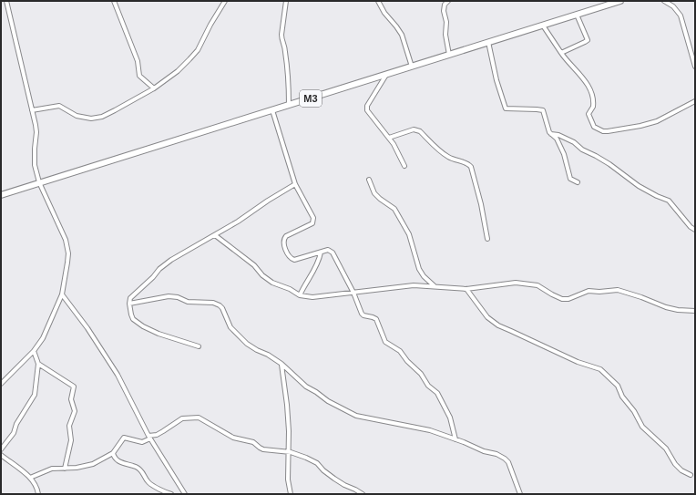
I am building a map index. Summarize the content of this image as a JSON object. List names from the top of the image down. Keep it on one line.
{"streets":{"main road":["M3"]}}
